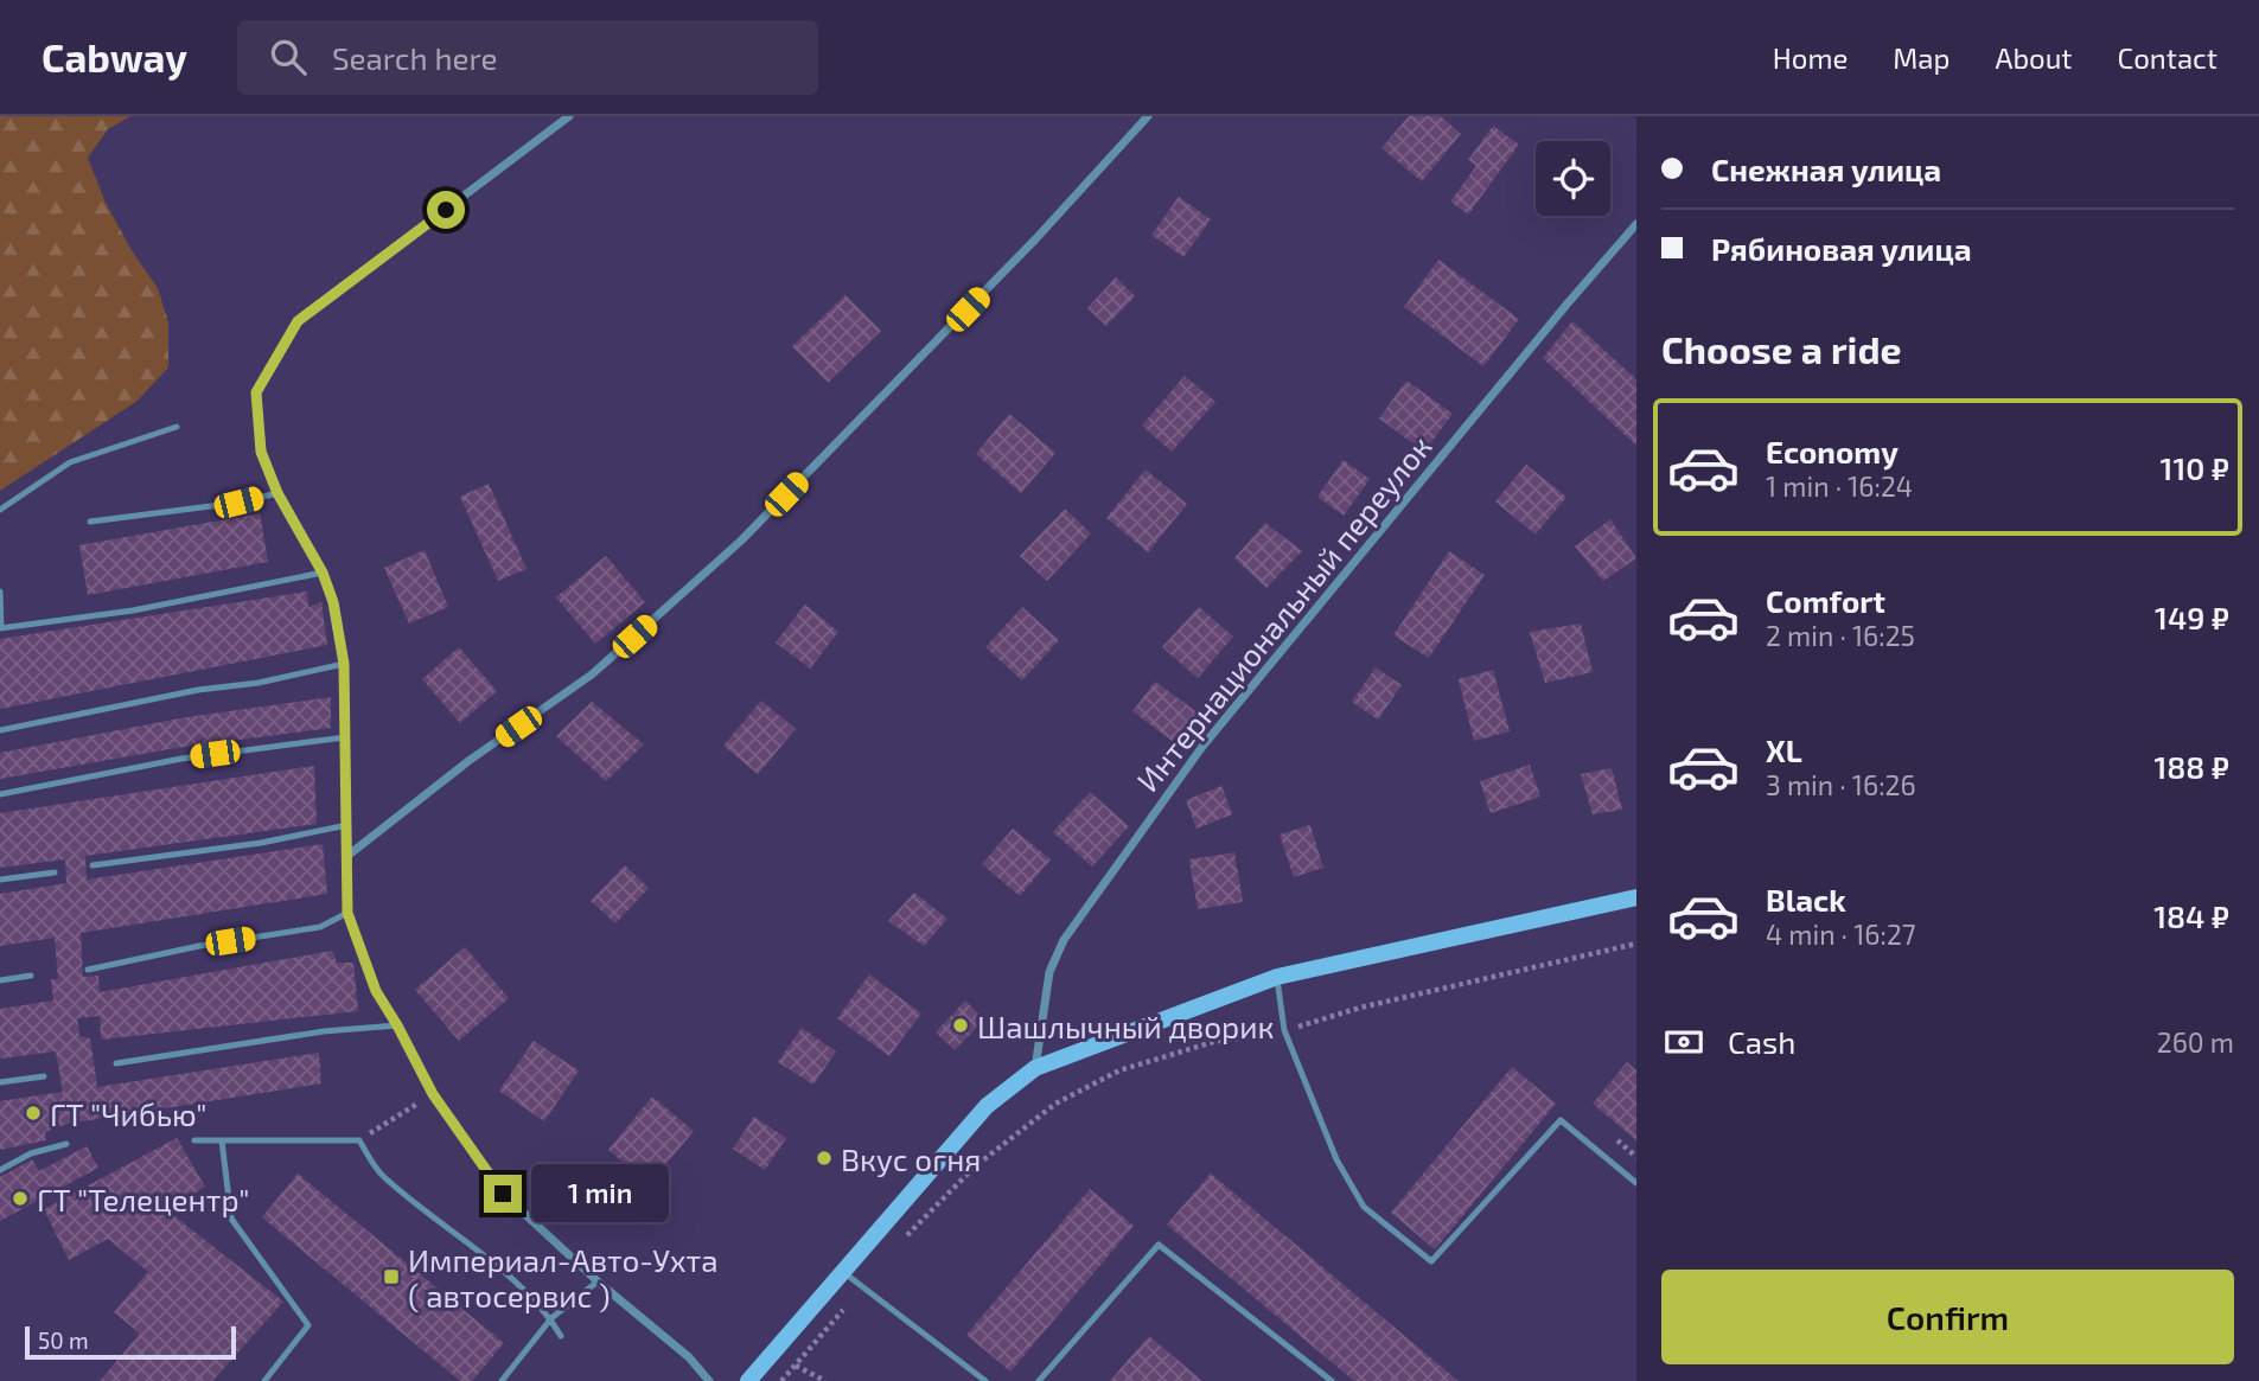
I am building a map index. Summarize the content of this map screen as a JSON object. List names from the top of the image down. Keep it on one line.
{"streets":{"street":["Интернациональный переулок"]},"places":{"other":["Шашлычный дворик","ГТ \"Чибью\"","Вкус огня","ГТ \"Телецентр\""],"transit":["Империал-Авто-Ухта ( автосервис )"]},"scale_bar":"50 m","page":{"header":"Cabway","search":"Search here","nav":["Home","Map","About","Contact"],"banner":["Снежная улица","Рябиновая улица"],"heading":"Choose a ride","list":[{"name":"Economy","note":"1 min · 16:24","value":"110 ₽"},{"name":"Comfort","note":"2 min · 16:25","value":"149 ₽"},{"name":"XL","note":"3 min · 16:26","value":"188 ₽"},{"name":"Black","note":"4 min · 16:27","value":"184 ₽"}],"pay":["Cash","260 m"],"bubble":"1 min","buttons":"Confirm","scale":"50 m"}}
